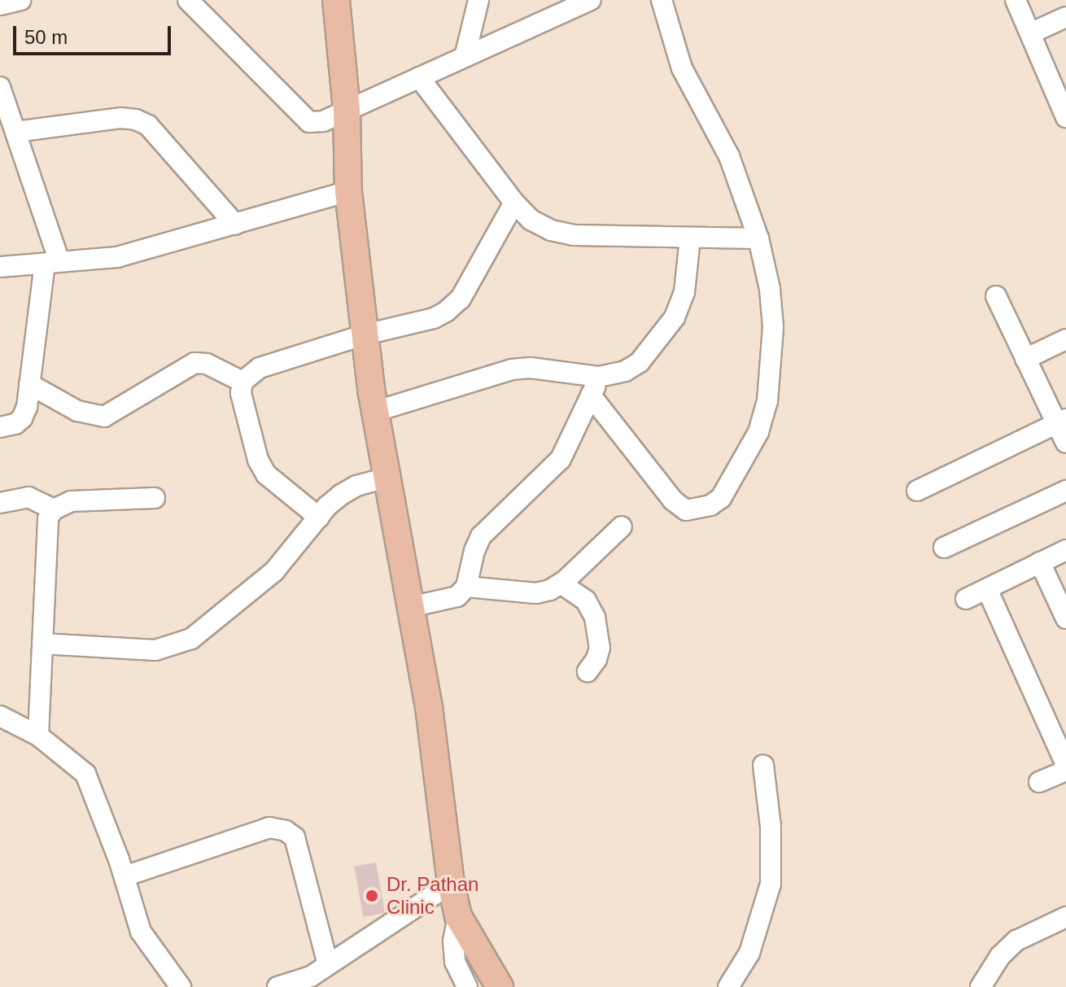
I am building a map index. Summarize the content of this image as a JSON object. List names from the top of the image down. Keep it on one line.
{"places":["Dr. Pathan Clinic"],"scale_bar":"50 m"}
